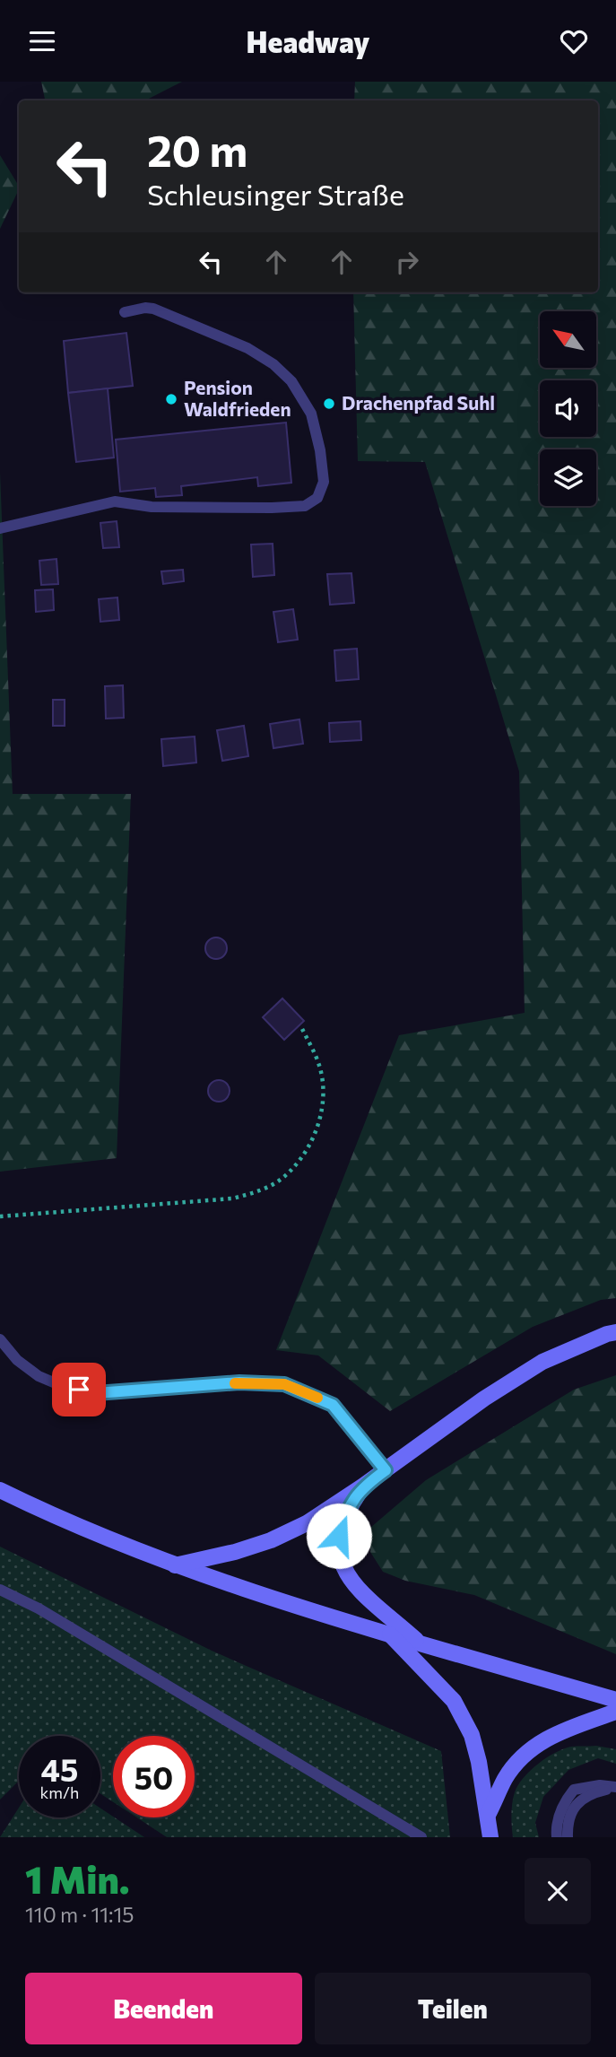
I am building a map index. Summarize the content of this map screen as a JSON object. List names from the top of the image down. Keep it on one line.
{"places":["Pension Waldfrieden","Drachenpfad Suhl"],"north":"top left","page":{"header":"Headway","turn":["20 m","Schleusinger Straße"],"speed":"45 km/h","limit":"50","heading":["1 Min.","110 m · 11:15"],"buttons":["Beenden","Teilen"]}}
